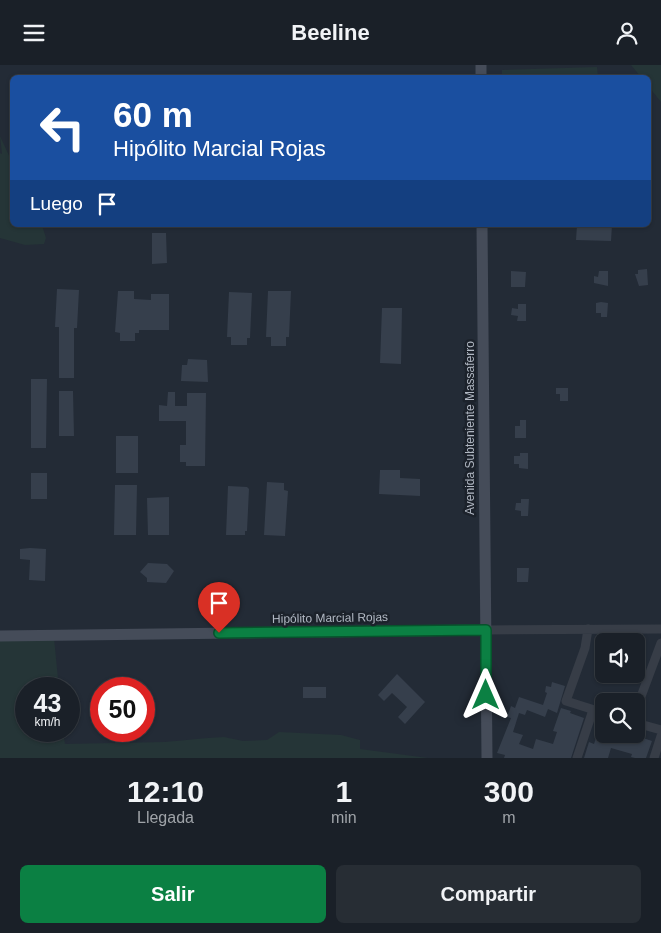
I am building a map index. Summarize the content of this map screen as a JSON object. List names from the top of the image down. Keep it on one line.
{"streets":{"main road":["Avenida Subteniente Massaferro","Hipólito Marcial Rojas"]},"crossings":[["Avenida Subteniente Massaferro","Hipólito Marcial Rojas"]],"page":{"header":"Beeline","turn":["60 m","Hipólito Marcial Rojas"],"then":"Luego","speed":"43 km/h","limit":"50","eta":["12:10","Llegada","1","min","300","m"],"buttons":["Salir","Compartir"]}}
